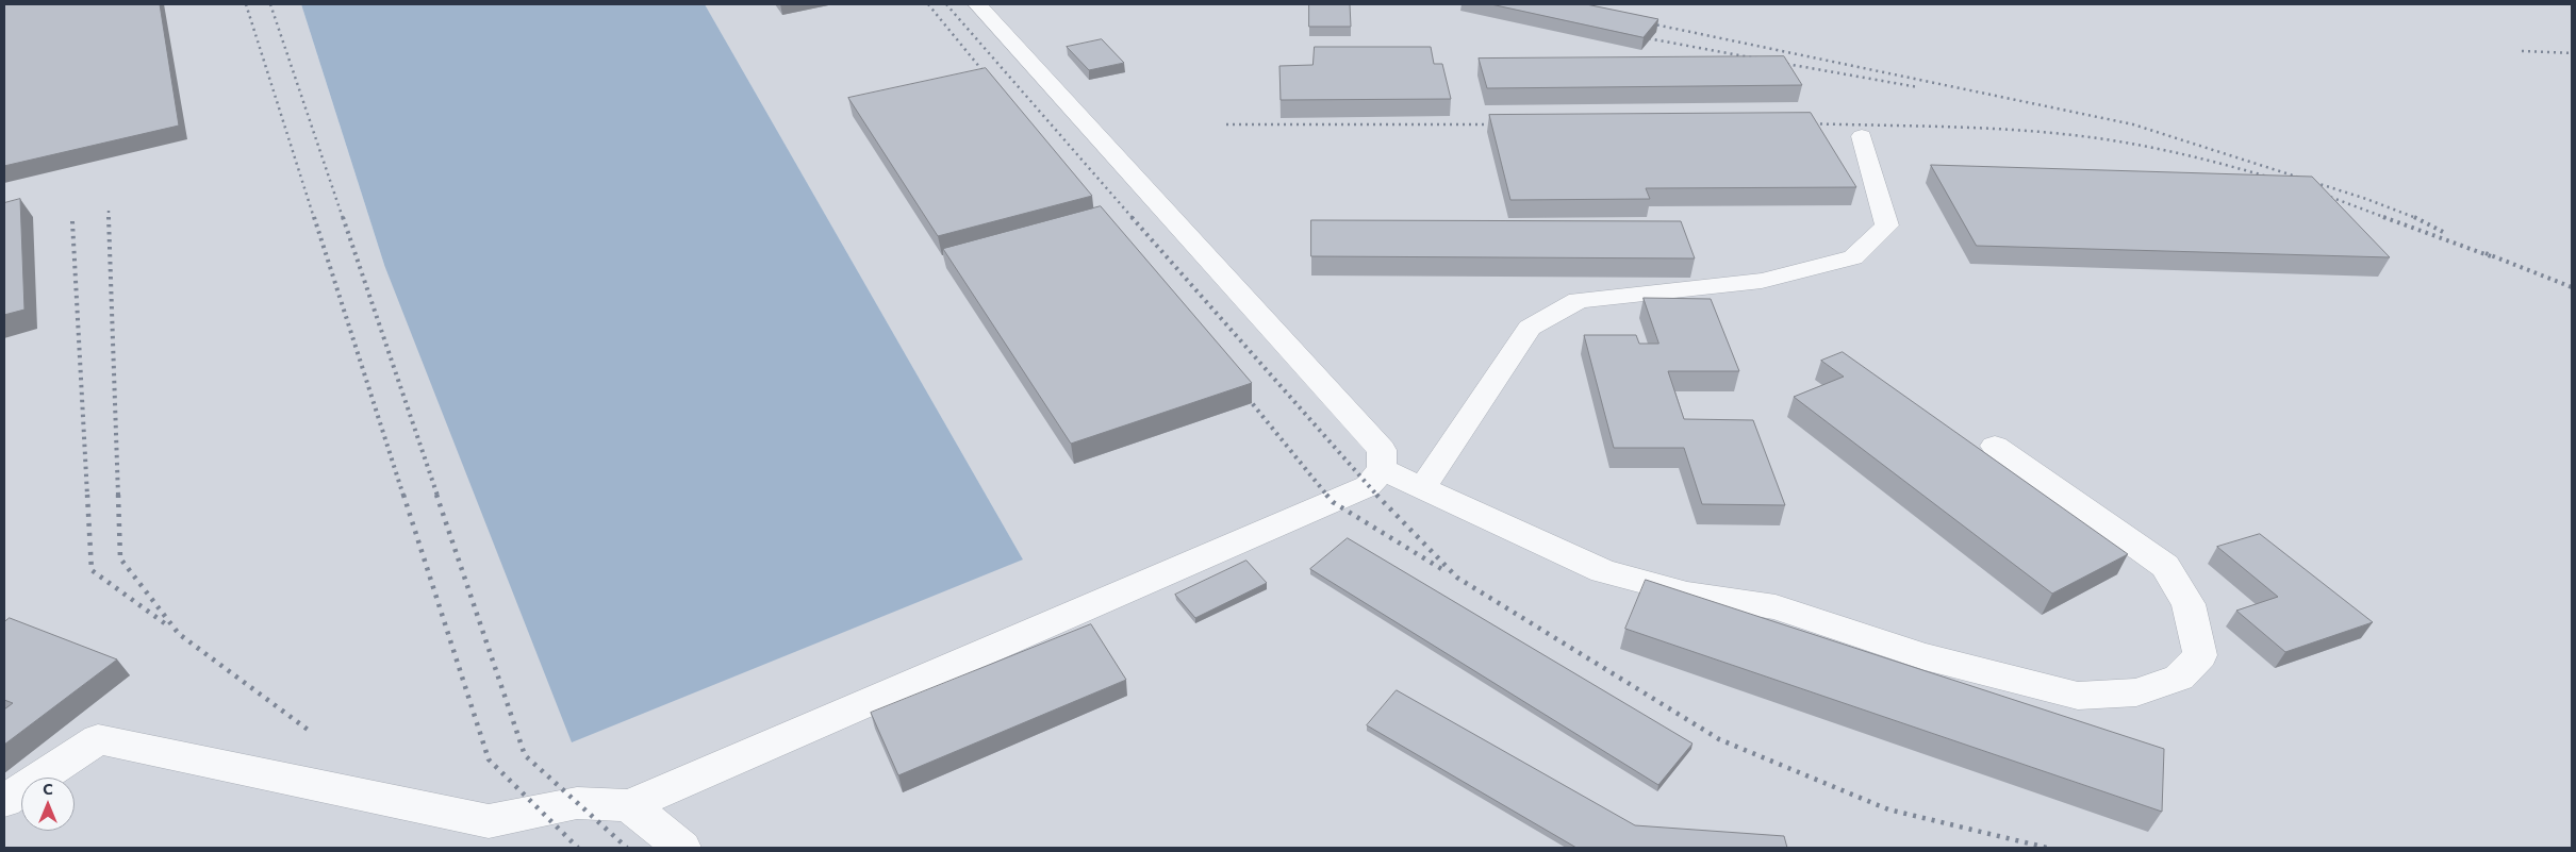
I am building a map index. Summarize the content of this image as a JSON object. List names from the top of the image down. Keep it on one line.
{"north":"top"}
